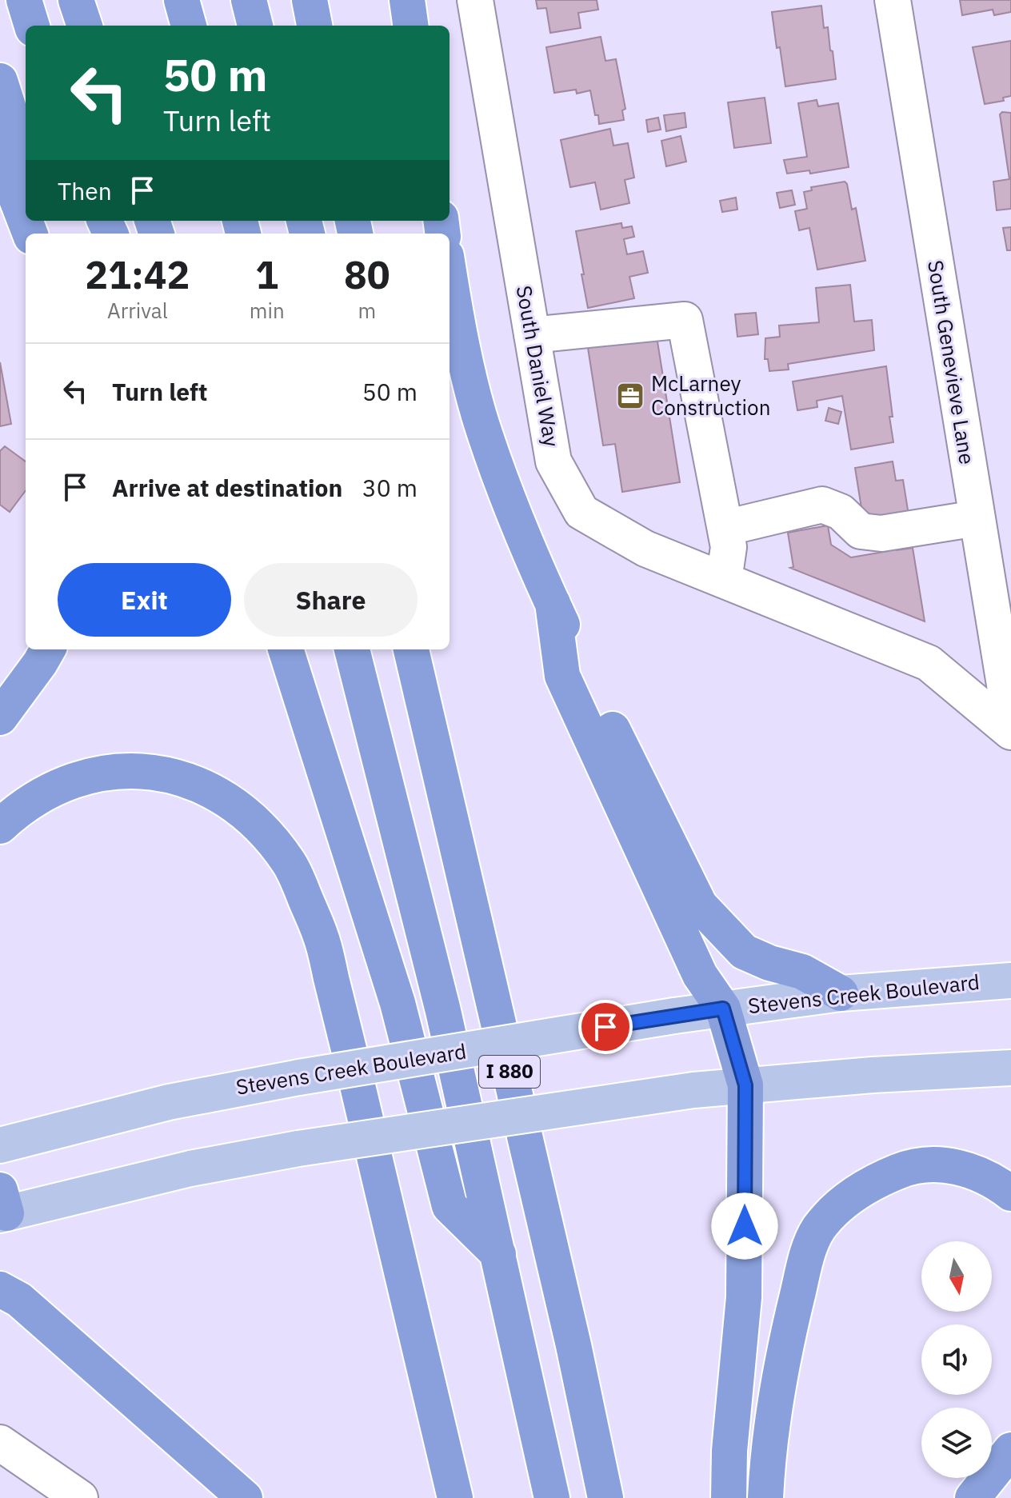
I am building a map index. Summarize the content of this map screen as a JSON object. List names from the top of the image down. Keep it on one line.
{"streets":{"highway":["I 880"],"main road":["Stevens Creek Boulevard"],"street":["South Genevieve Lane","South Daniel Way"]},"places":{"office":["McLarney Construction"]},"north":"bottom","page":{"turn":["50 m","Turn left"],"then":"Then","eta":["21:42","Arrival","1","min","80","m"],"list":[{"name":"Turn left","value":"50 m"},{"name":"Arrive at destination","value":"30 m"}],"buttons":["Exit","Share"]}}
